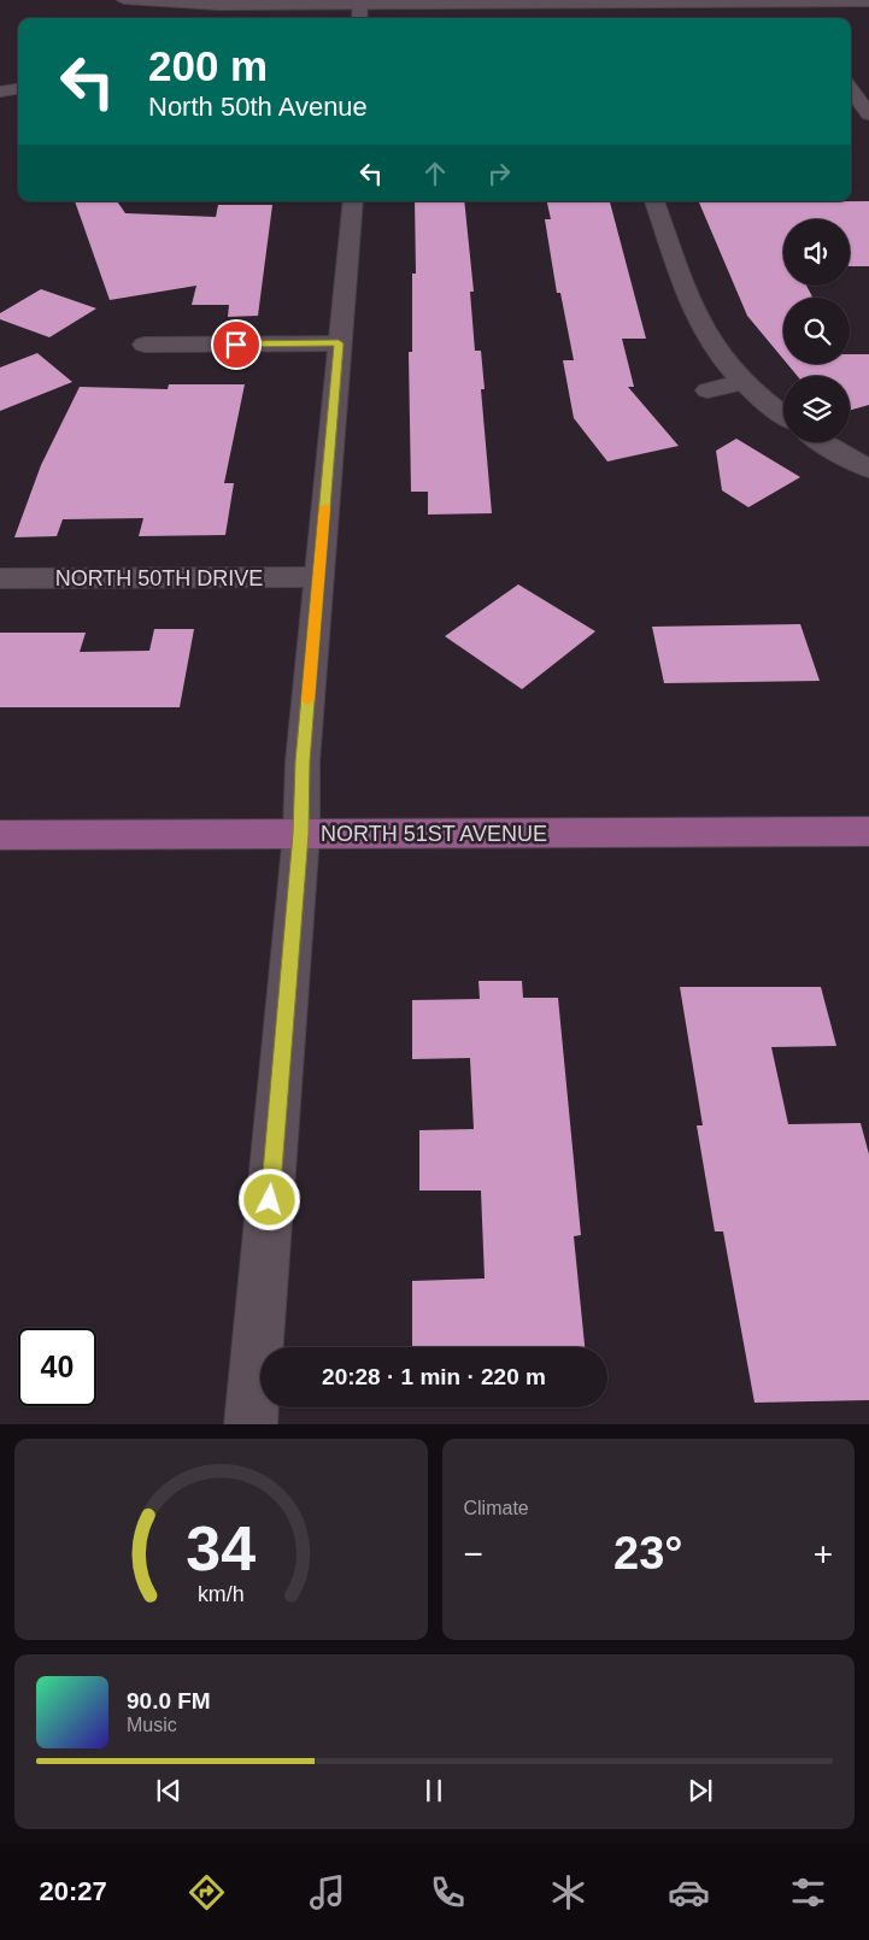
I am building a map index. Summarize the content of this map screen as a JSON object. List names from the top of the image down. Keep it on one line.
{"streets":{"main road":["NORTH 51ST AVENUE"],"street":["NORTH 50TH DRIVE"]},"page":{"turn":["200 m","North 50th Avenue"],"limit":"40","trip":"20:28 · 1 min · 220 m","tile":"Climate","heat":["−","23°","+"],"song":["90.0 FM","Music"],"tabs":"20:27","gauge":["34","km/h"]}}
